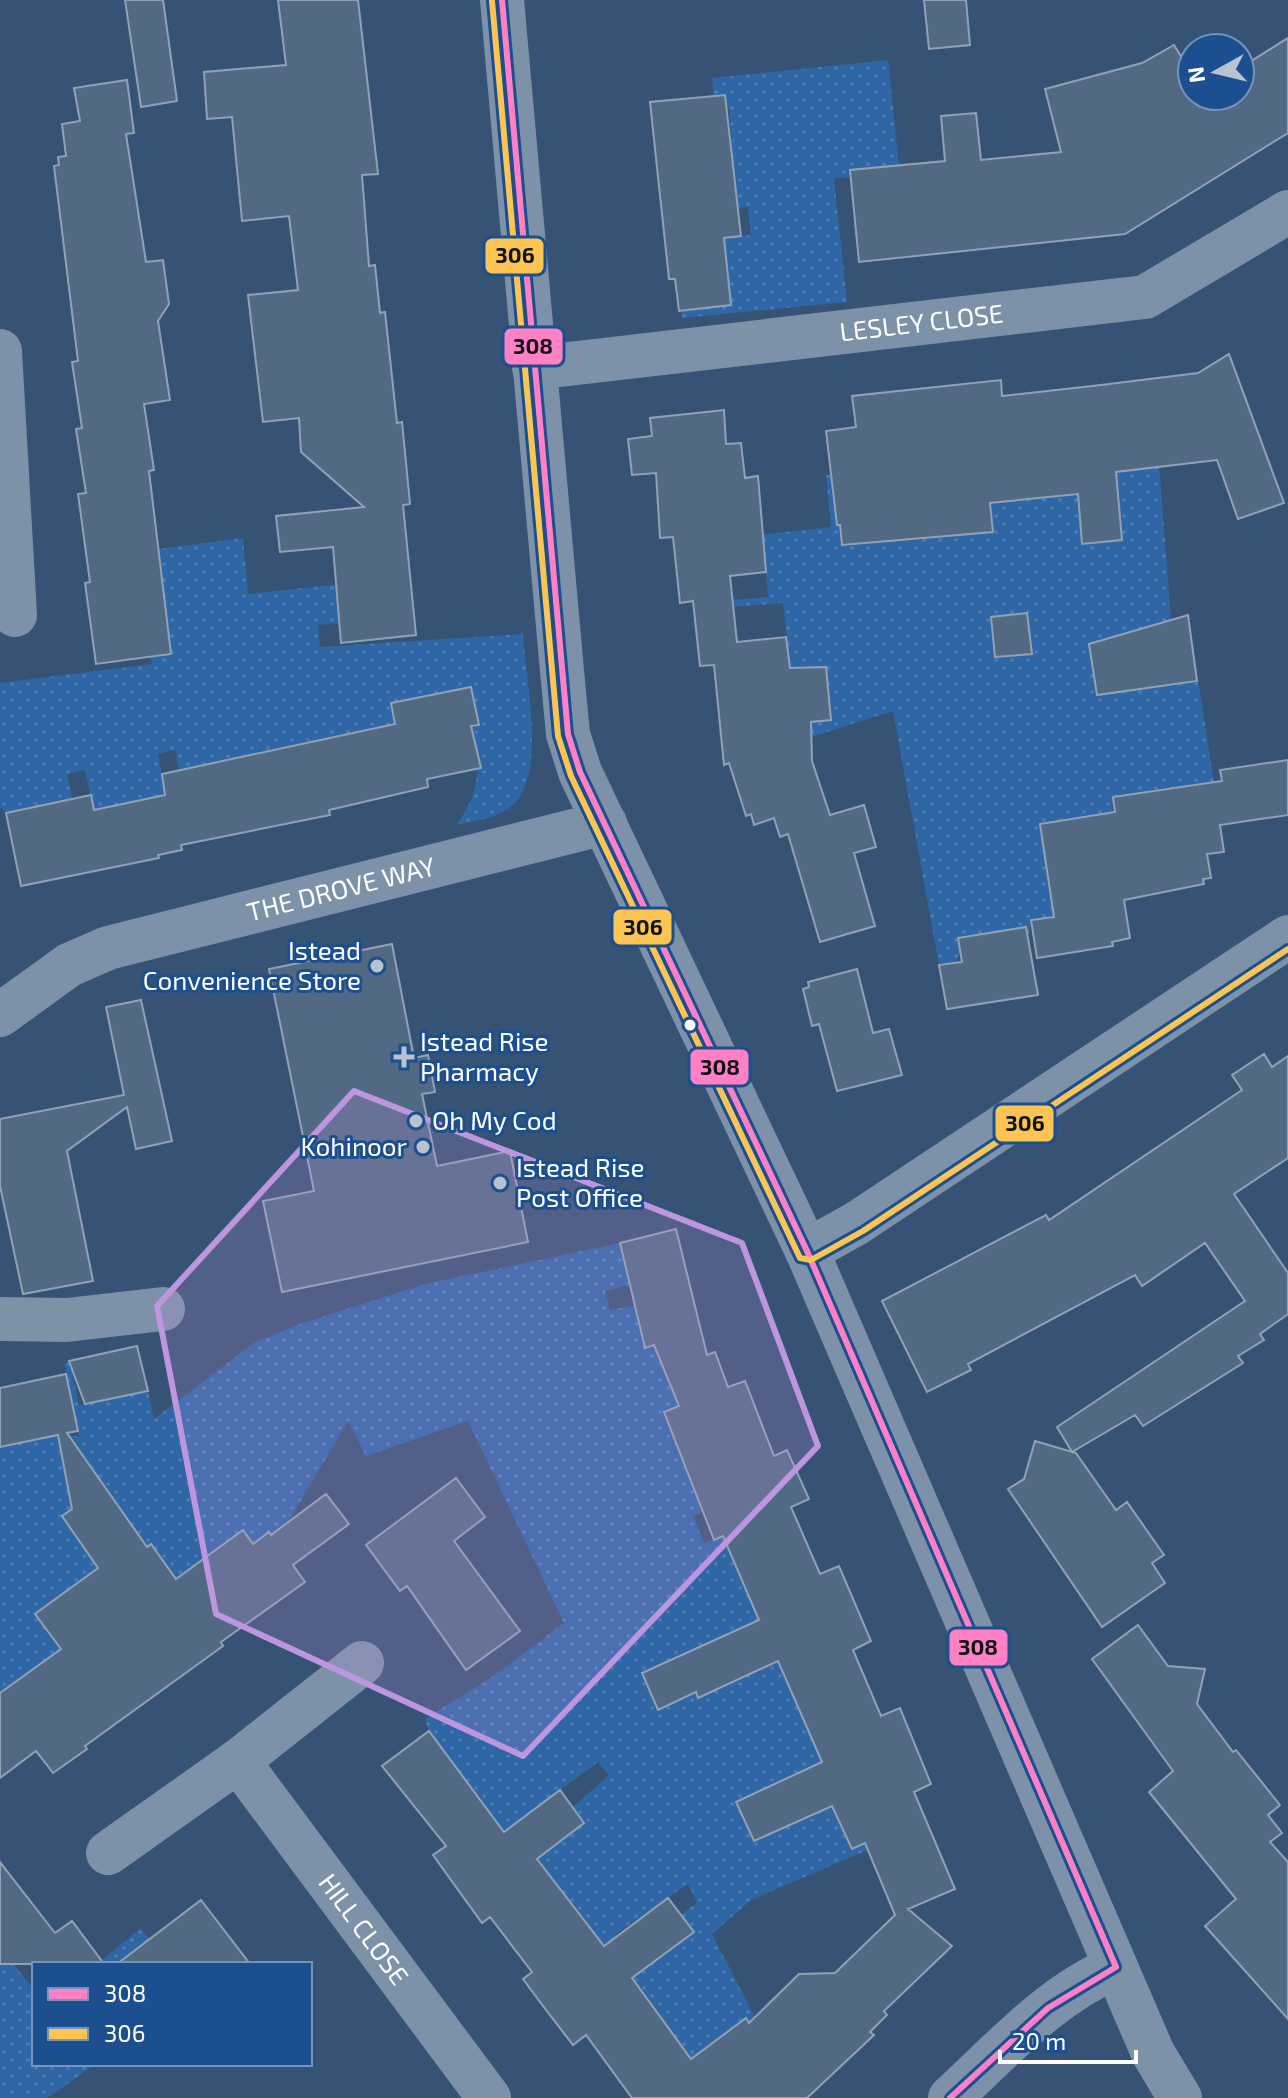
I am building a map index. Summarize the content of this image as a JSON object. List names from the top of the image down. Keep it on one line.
{"streets":{"street":["LESLEY CLOSE","THE DROVE WAY","HILL CLOSE"]},"places":{"other":["Istead Convenience Store","Oh My Cod","Kohinoor","Istead Rise Post Office"],"health":["Istead Rise Pharmacy"]},"lines":["transit line 308","transit line 306"],"legend":["308","306"],"scale_bar":"20 m","north":"left"}
